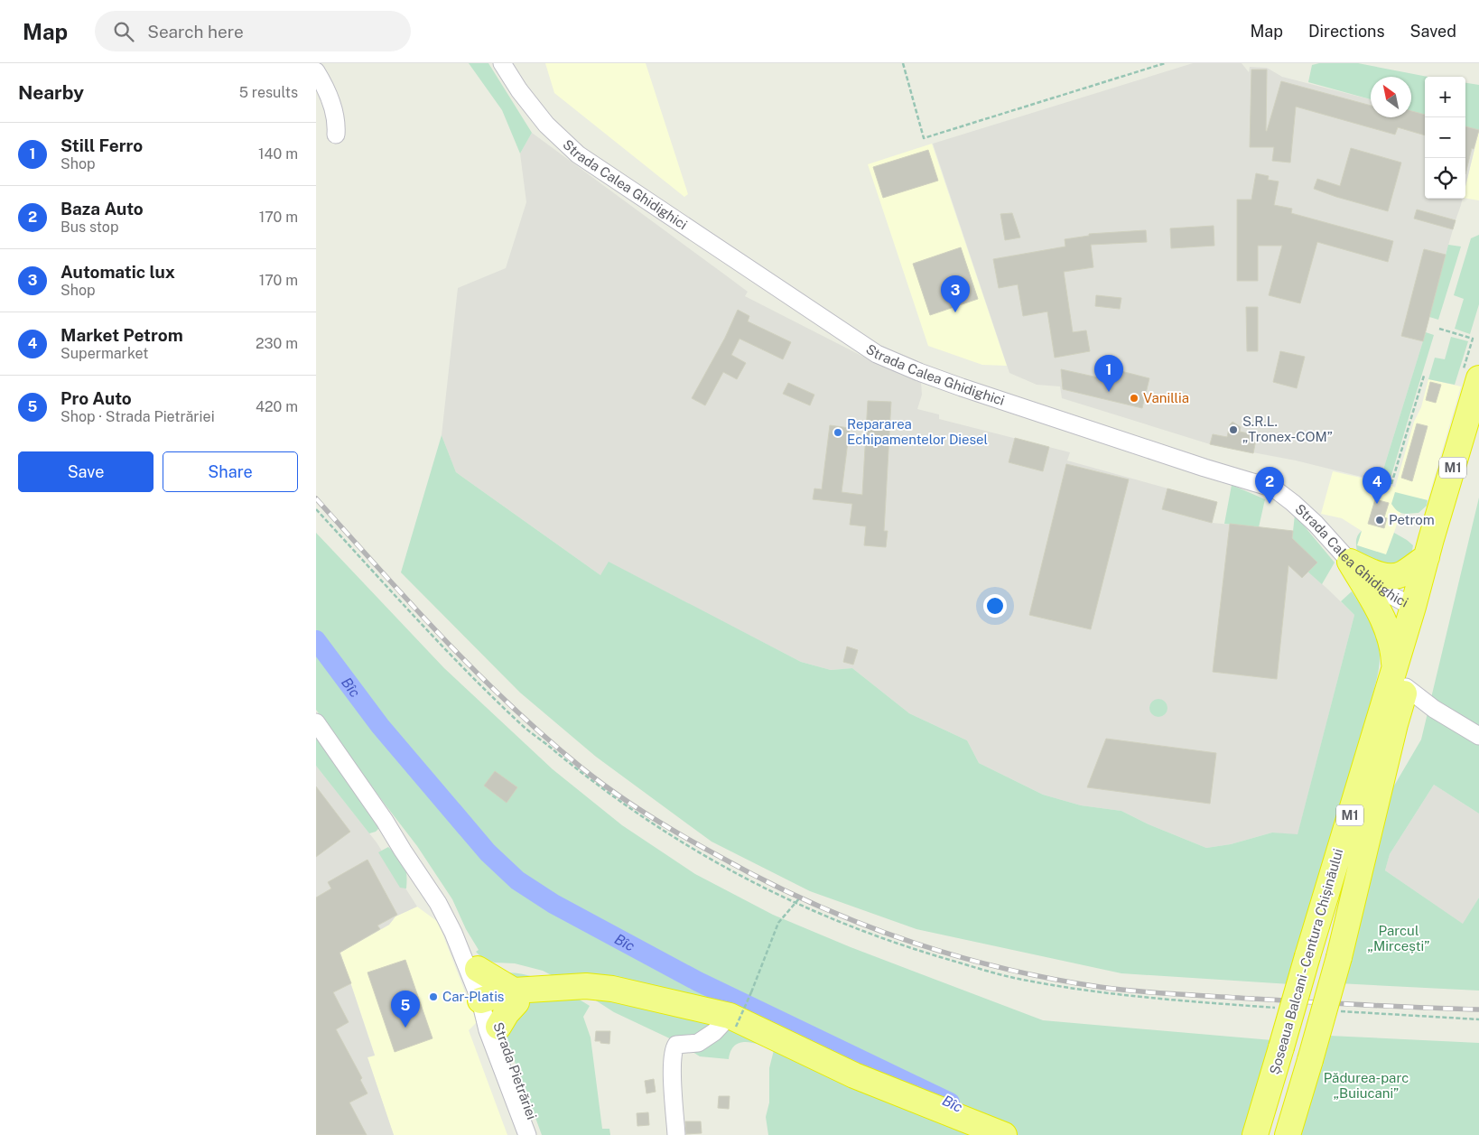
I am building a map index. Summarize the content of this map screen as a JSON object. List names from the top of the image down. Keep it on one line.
{"streets":{"highway":["M1","Șoseaua Balcani - Centura Chișinăului"],"street":["Strada Calea Ghidighici","Strada Pietrăriei"]},"crossings":[["Strada Calea Ghidighici","Șoseaua Balcani - Centura Chișinăului"]],"water":["Bîc"],"parks":["Parcul „Mircești”","Pădurea-parc „Buiucani”"],"places":["Vanillia","S.R.L. „Tronex-COM”","Repararea Echipamentelor Diesel","Petrom","Car-Platis"],"north":"top left","page":{"header":"Map","search":"Search here","nav":["Map","Directions","Saved"],"heading":["Nearby","5 results"],"map_buttons":["+","−"],"list":[{"mark":"1","name":"Still Ferro","note":"Shop","value":"140 m"},{"mark":"2","name":"Baza Auto","note":"Bus stop","value":"170 m"},{"mark":"3","name":"Automatic lux","note":"Shop","value":"170 m"},{"mark":"4","name":"Market Petrom","note":"Supermarket","value":"230 m"},{"mark":"5","name":"Pro Auto","note":"Shop · Strada Pietrăriei","value":"420 m"}],"pins":["3","1","2","4","5"],"buttons":["Save","Share"]}}
